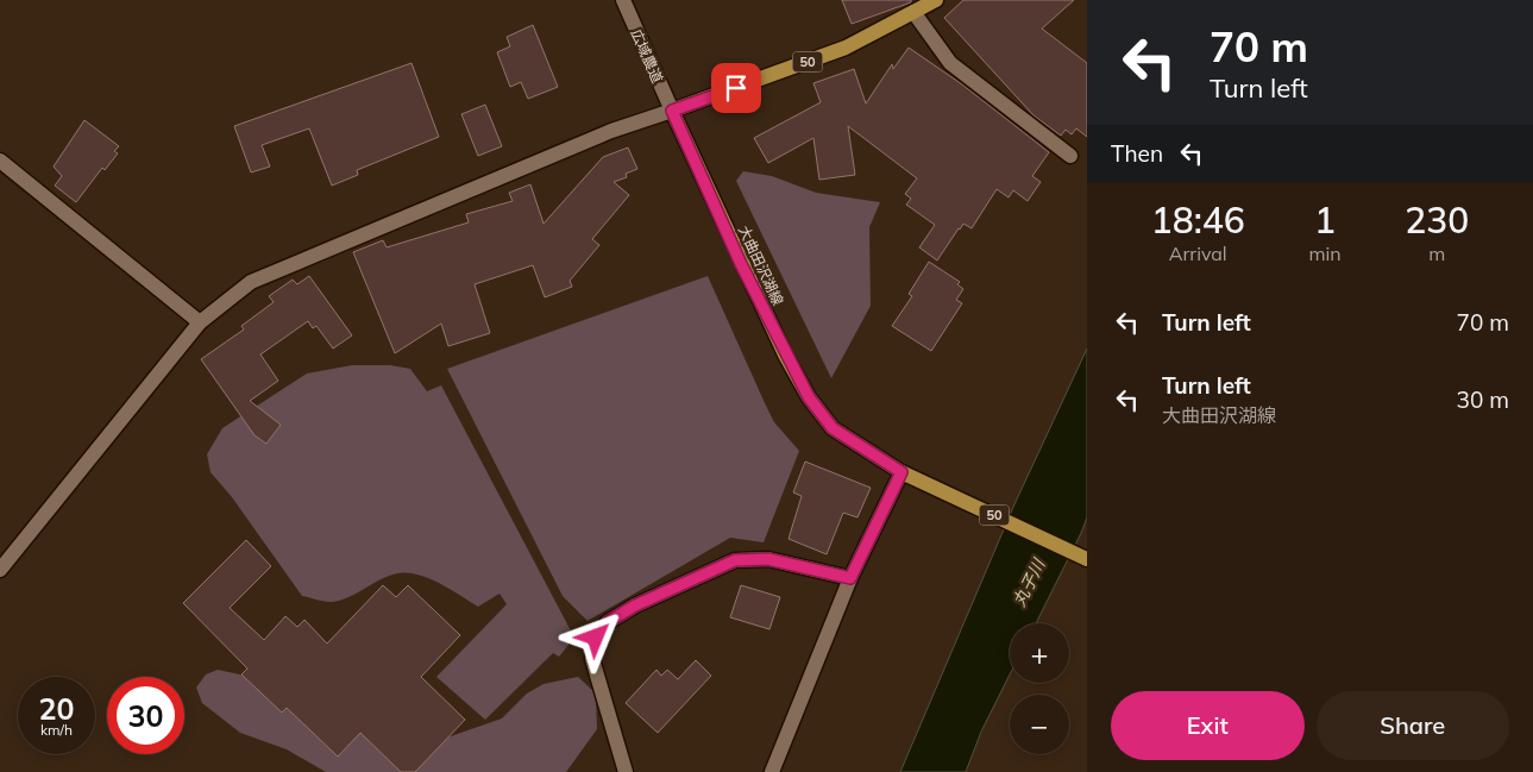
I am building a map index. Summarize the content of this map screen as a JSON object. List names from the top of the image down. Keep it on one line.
{"streets":{"main road":["50","大曲田沢湖線"],"street":["広域農道"]},"crossings":[["広域農道","50"],["広域農道","大曲田沢湖線"],["50","大曲田沢湖線"]],"water":["丸子川"],"page":{"turn":["70 m","Turn left"],"then":"Then","eta":["18:46","Arrival","1","min","230","m"],"list":[{"name":"Turn left","value":"70 m"},{"name":"Turn left","note":"大曲田沢湖線","value":"30 m"}],"map_buttons":["+","−"],"speed":"20 km/h","limit":"30","buttons":["Exit","Share"]}}
